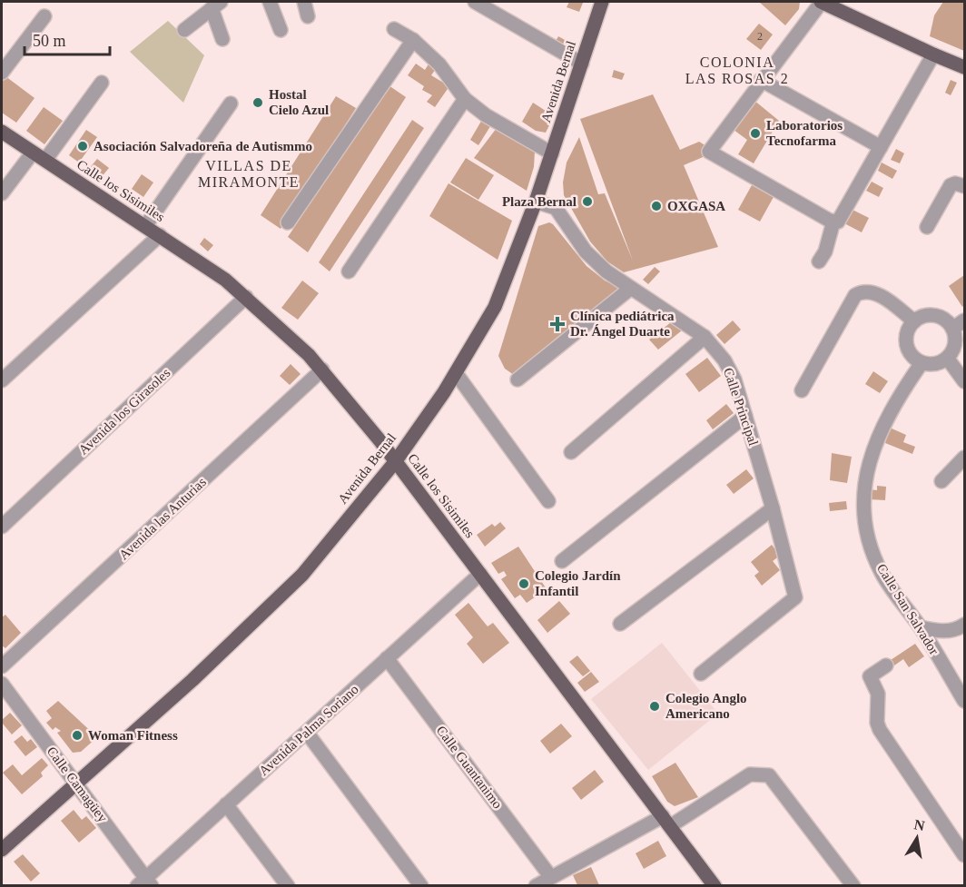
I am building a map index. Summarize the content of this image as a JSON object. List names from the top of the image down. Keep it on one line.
{"streets":{"main road":["Avenida Bernal","Calle los Sisimiles"],"street":["Calle Principal","Avenida los Girasoles","Avenida las Anturias","Calle San Salvador","Avenida Palma Soriano","Calle Guantanimo","Calle Camagüey"]},"crossings":[["Avenida Bernal","Calle los Sisimiles"],["Avenida Bernal","Calle Principal"],["Avenida Bernal","Calle Camagüey"],["Calle los Sisimiles","Avenida los Girasoles"],["Calle los Sisimiles","Avenida las Anturias"],["Calle los Sisimiles","Avenida Palma Soriano"],["Avenida Palma Soriano","Calle Guantanimo"],["Avenida Palma Soriano","Calle Camagüey"]],"districts":["COLONIA LAS ROSAS 2","VILLAS DE MIRAMONTE"],"places":{"other":["Hostal Cielo Azul","Laboratorios Tecnofarma","Asociación Salvadoreña de Autismmo","Plaza Bernal","OXGASA","Colegio Jardín Infantil","Colegio Anglo Americano","Woman Fitness"],"health":["Clínica pediátrica Dr. Ángel Duarte"]},"house_numbers":["2"],"scale_bar":"50 m","north":"top"}
